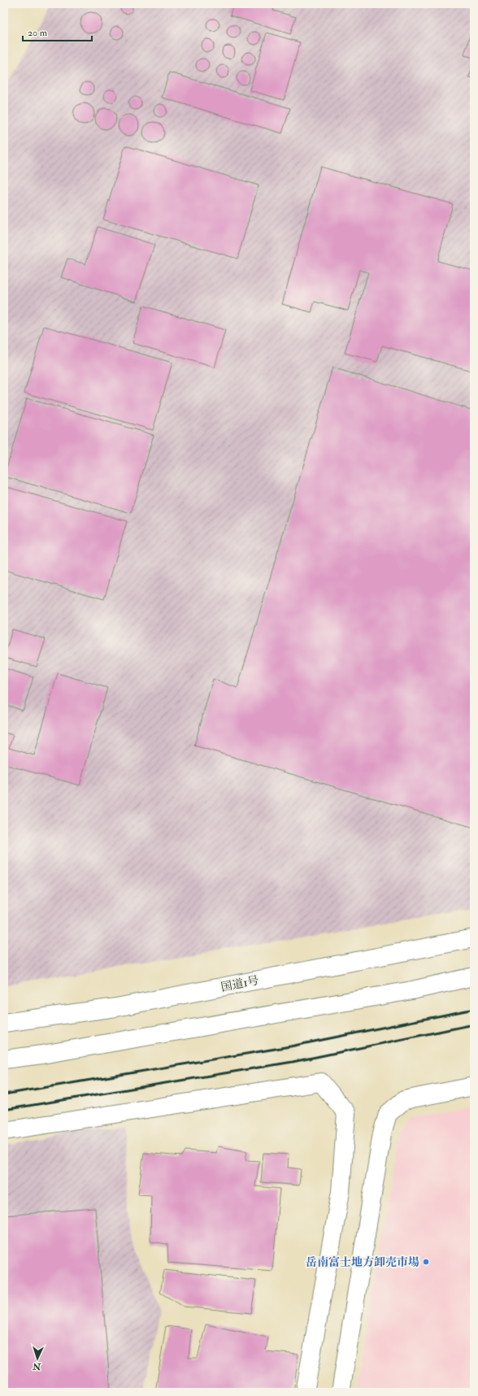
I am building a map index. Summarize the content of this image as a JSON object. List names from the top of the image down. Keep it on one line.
{"streets":{"main road":["国道1号"]},"places":["岳南富士地方卸売市場"],"scale_bar":"20 m","north":"bottom"}
